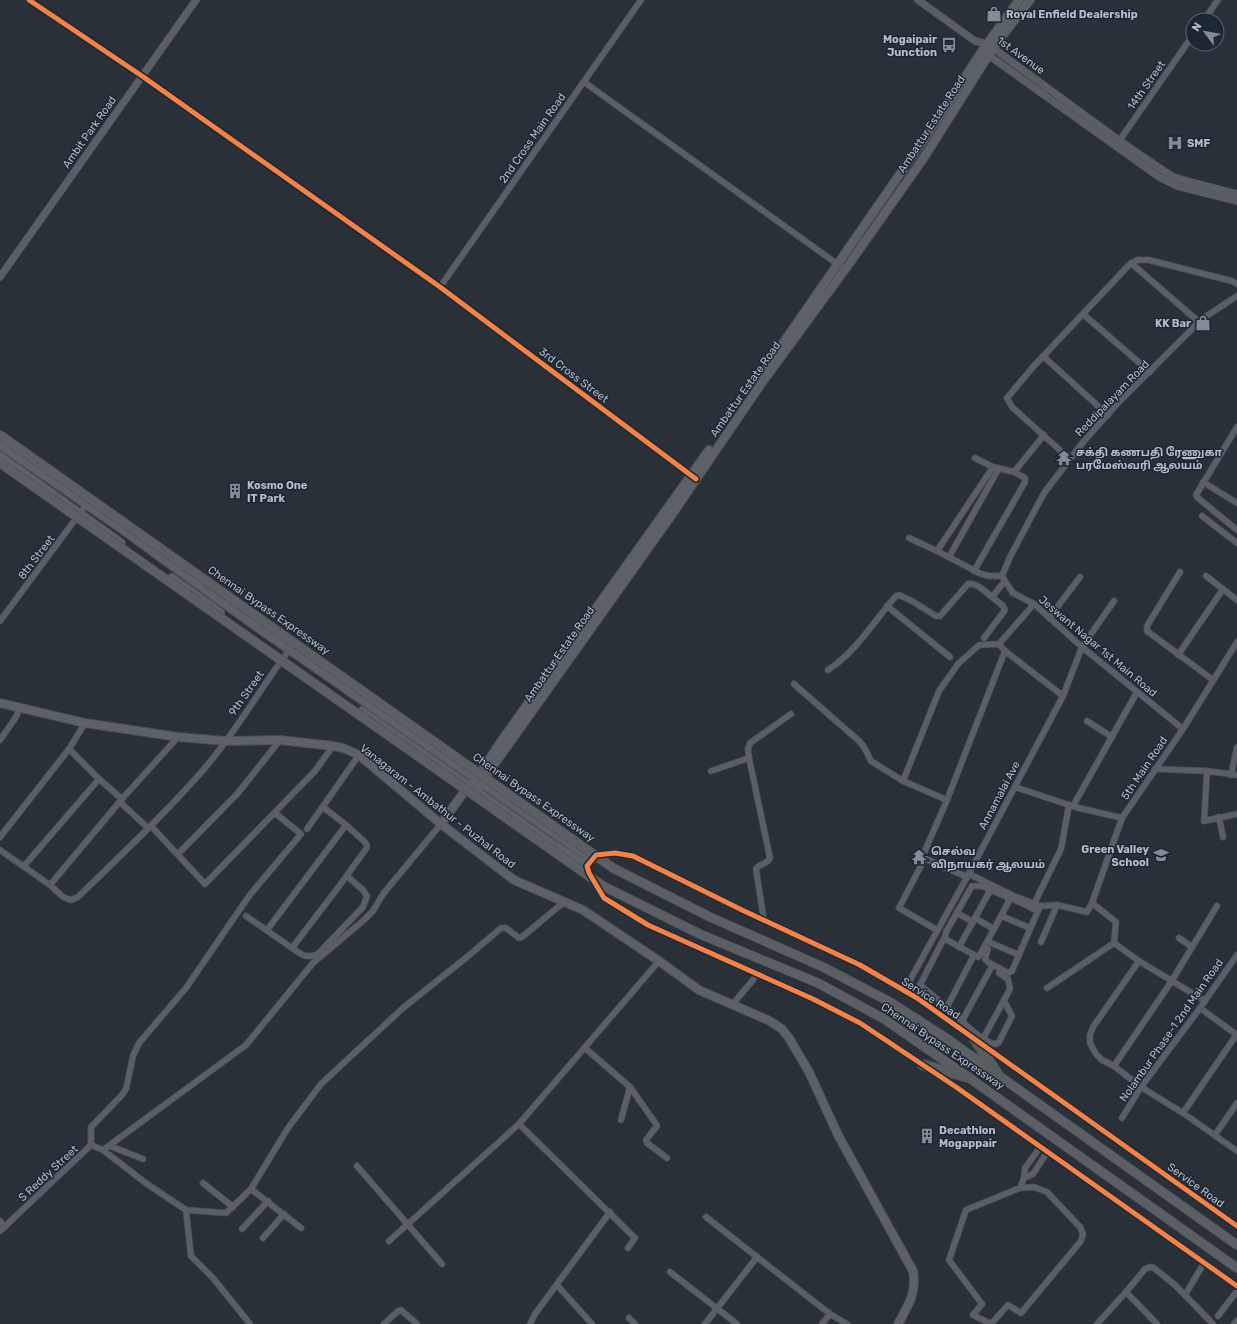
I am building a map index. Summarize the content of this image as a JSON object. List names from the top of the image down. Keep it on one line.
{"streets":{"highway":["Chennai Bypass Expressway"],"main road":["1st Avenue","Ambattur Estate Road","Vanagaram - Ambathur - Puzhal Road"],"street":["14th Street","Ambit Park Road","2nd Cross Main Road","3rd Cross Street","Reddipalayam Road","8th Street","Jeswant Nagar 1st Main Road","9th Street","5th Main Road","Annamalai Ave","Service Road","Nolambur Phase-1 2nd Main Road","S Reddy Street"]},"crossings":[["1st Avenue","14th Street"],["1st Avenue","Ambattur Estate Road"],["Ambattur Estate Road","3rd Cross Street"],["Ambattur Estate Road","Vanagaram - Ambathur - Puzhal Road"],["Ambit Park Road","3rd Cross Street"],["2nd Cross Main Road","3rd Cross Street"],["Reddipalayam Road","Jeswant Nagar 1st Main Road"],["Jeswant Nagar 1st Main Road","5th Main Road"],["Jeswant Nagar 1st Main Road","Annamalai Ave"],["9th Street","Vanagaram - Ambathur - Puzhal Road"],["Annamalai Ave","Service Road"]],"places":{"shop":["Royal Enfield Dealership","KK Bar"],"bus stop":["Mogaipair Junction"],"hospital":["SMF"],"temple":["சக்தி கணபதி ரேணுகா பரமேஸ்வரி ஆலயம்","செல்வ விநாயகர் ஆலயம்"],"building":["Kosmo One IT Park","Decathlon Mogappair"],"school or university":["Green Valley School"]},"north":"top left"}
